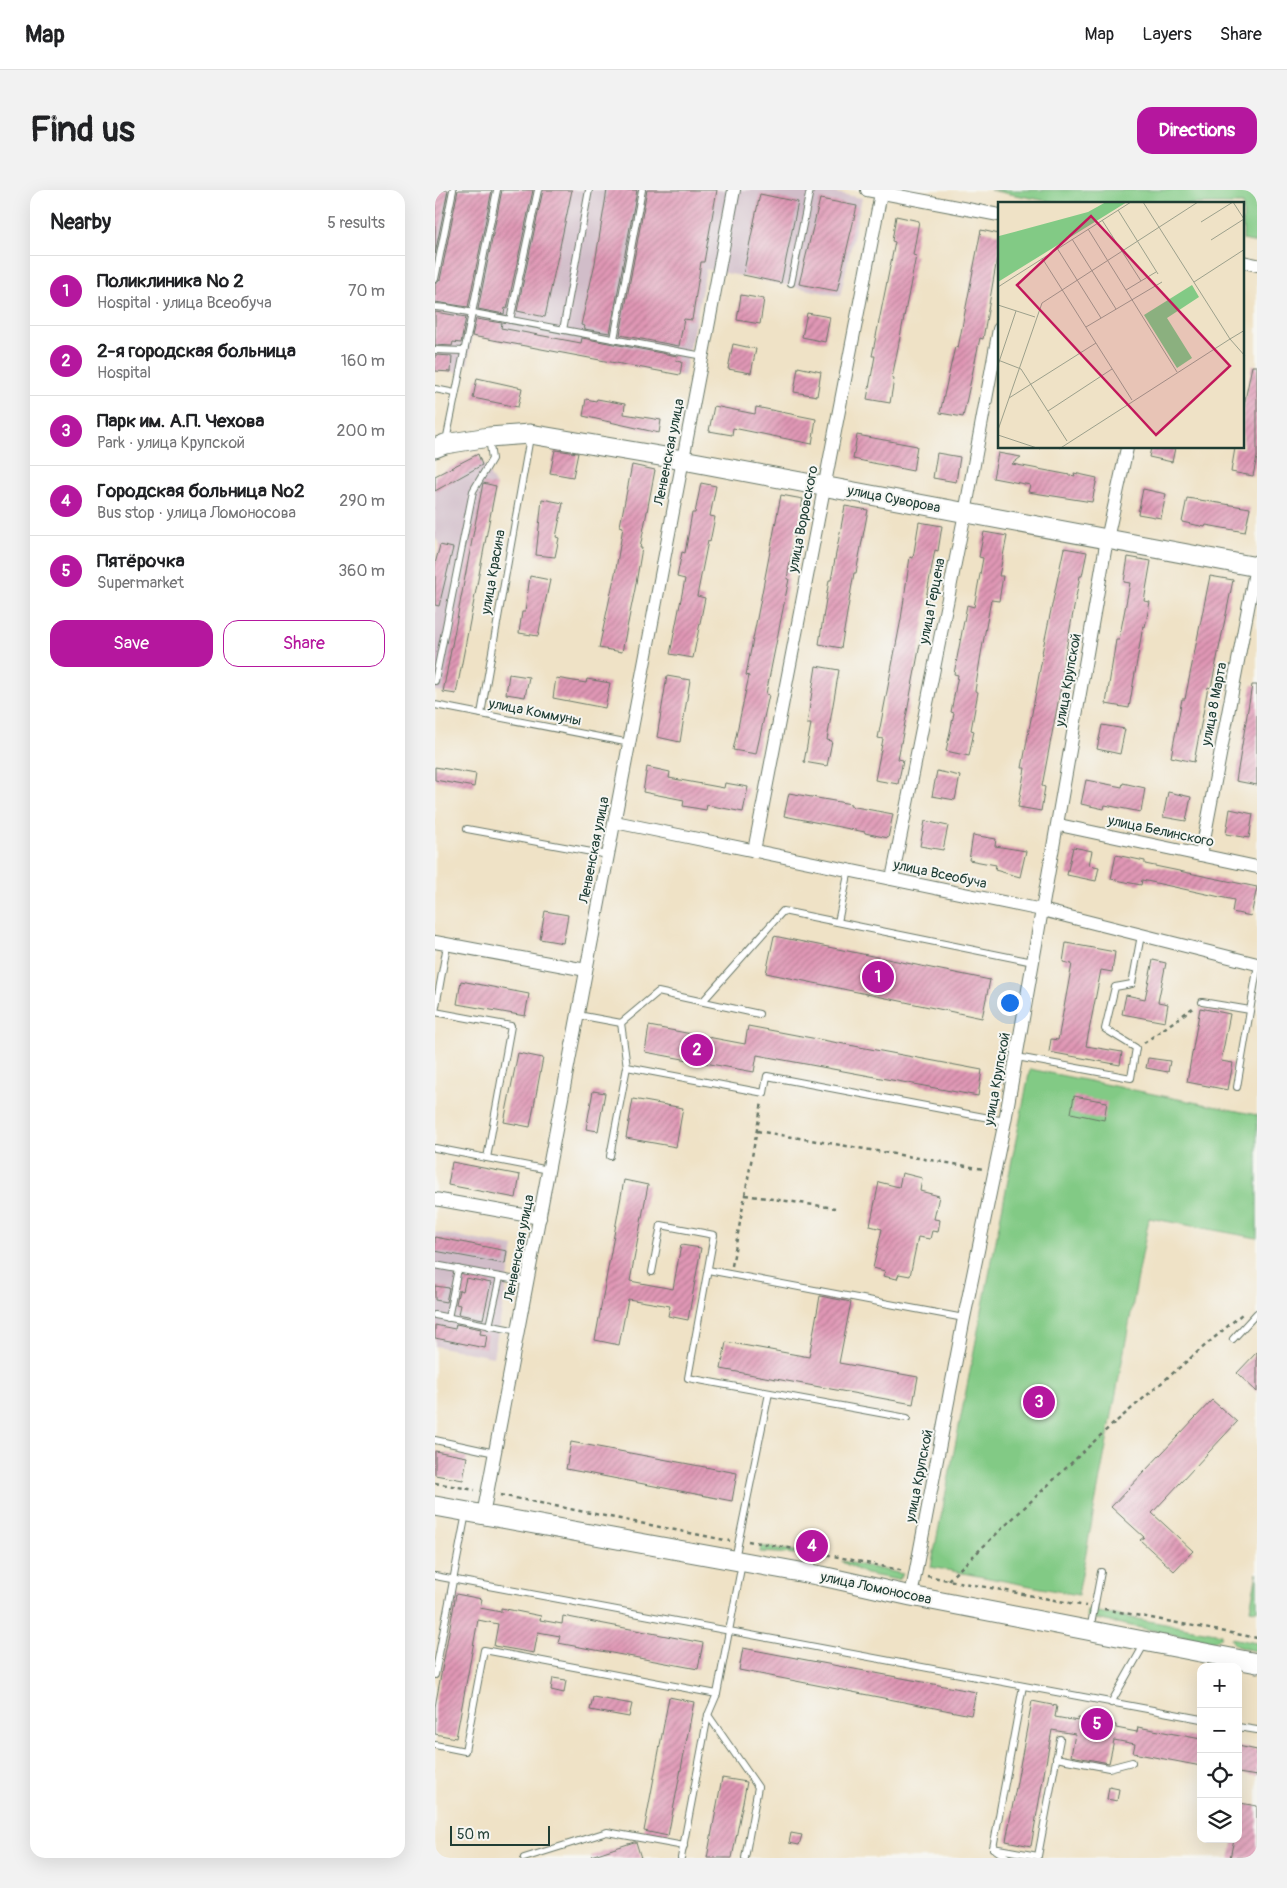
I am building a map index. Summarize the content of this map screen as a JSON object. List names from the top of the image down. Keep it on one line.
{"streets":{"street":["Ленвенская улица","улица Суворова","улица Воровского","улица Герцена","улица Крупской","улица 8 Марта","улица Белинского","улица Всеобуча","улица Ломоносова"],"lane":["улица Красина","улица Коммуны"]},"crossings":[["Ленвенская улица","улица Суворова"],["Ленвенская улица","улица Коммуны"],["Ленвенская улица","улица Всеобуча"],["Ленвенская улица","улица Ломоносова"],["улица Суворова","улица Воровского"],["улица Суворова","улица Красина"],["улица Суворова","улица Герцена"],["улица Суворова","улица Крупской"],["улица Суворова","улица 8 Марта"],["улица Воровского","улица Всеобуча"],["улица Красина","улица Коммуны"],["улица Герцена","улица Всеобуча"],["улица Крупской","улица Белинского"],["улица Крупской","улица Всеобуча"],["улица Крупской","улица Ломоносова"],["улица 8 Марта","улица Белинского"]],"scale_bar":"50 m","page":{"header":"Map","nav":["Map","Layers","Share"],"buttons":["Directions",["Save","Share"]],"title":"Find us","heading":["Nearby","5 results"],"list":[{"mark":"1","name":"Поликлиника № 2","note":"Hospital · улица Всеобуча","value":"70 m"},{"mark":"2","name":"2-я городская больница","note":"Hospital","value":"160 m"},{"mark":"3","name":"Парк им. А.П. Чехова","note":"Park · улица Крупской","value":"200 m"},{"mark":"4","name":"Городская больница №2","note":"Bus stop · улица Ломоносова","value":"290 m"},{"mark":"5","name":"Пятёрочка","note":"Supermarket","value":"360 m"}],"pins":["1","2","3","4","5"],"map_buttons":["+","−"],"scale":"50 m"}}
